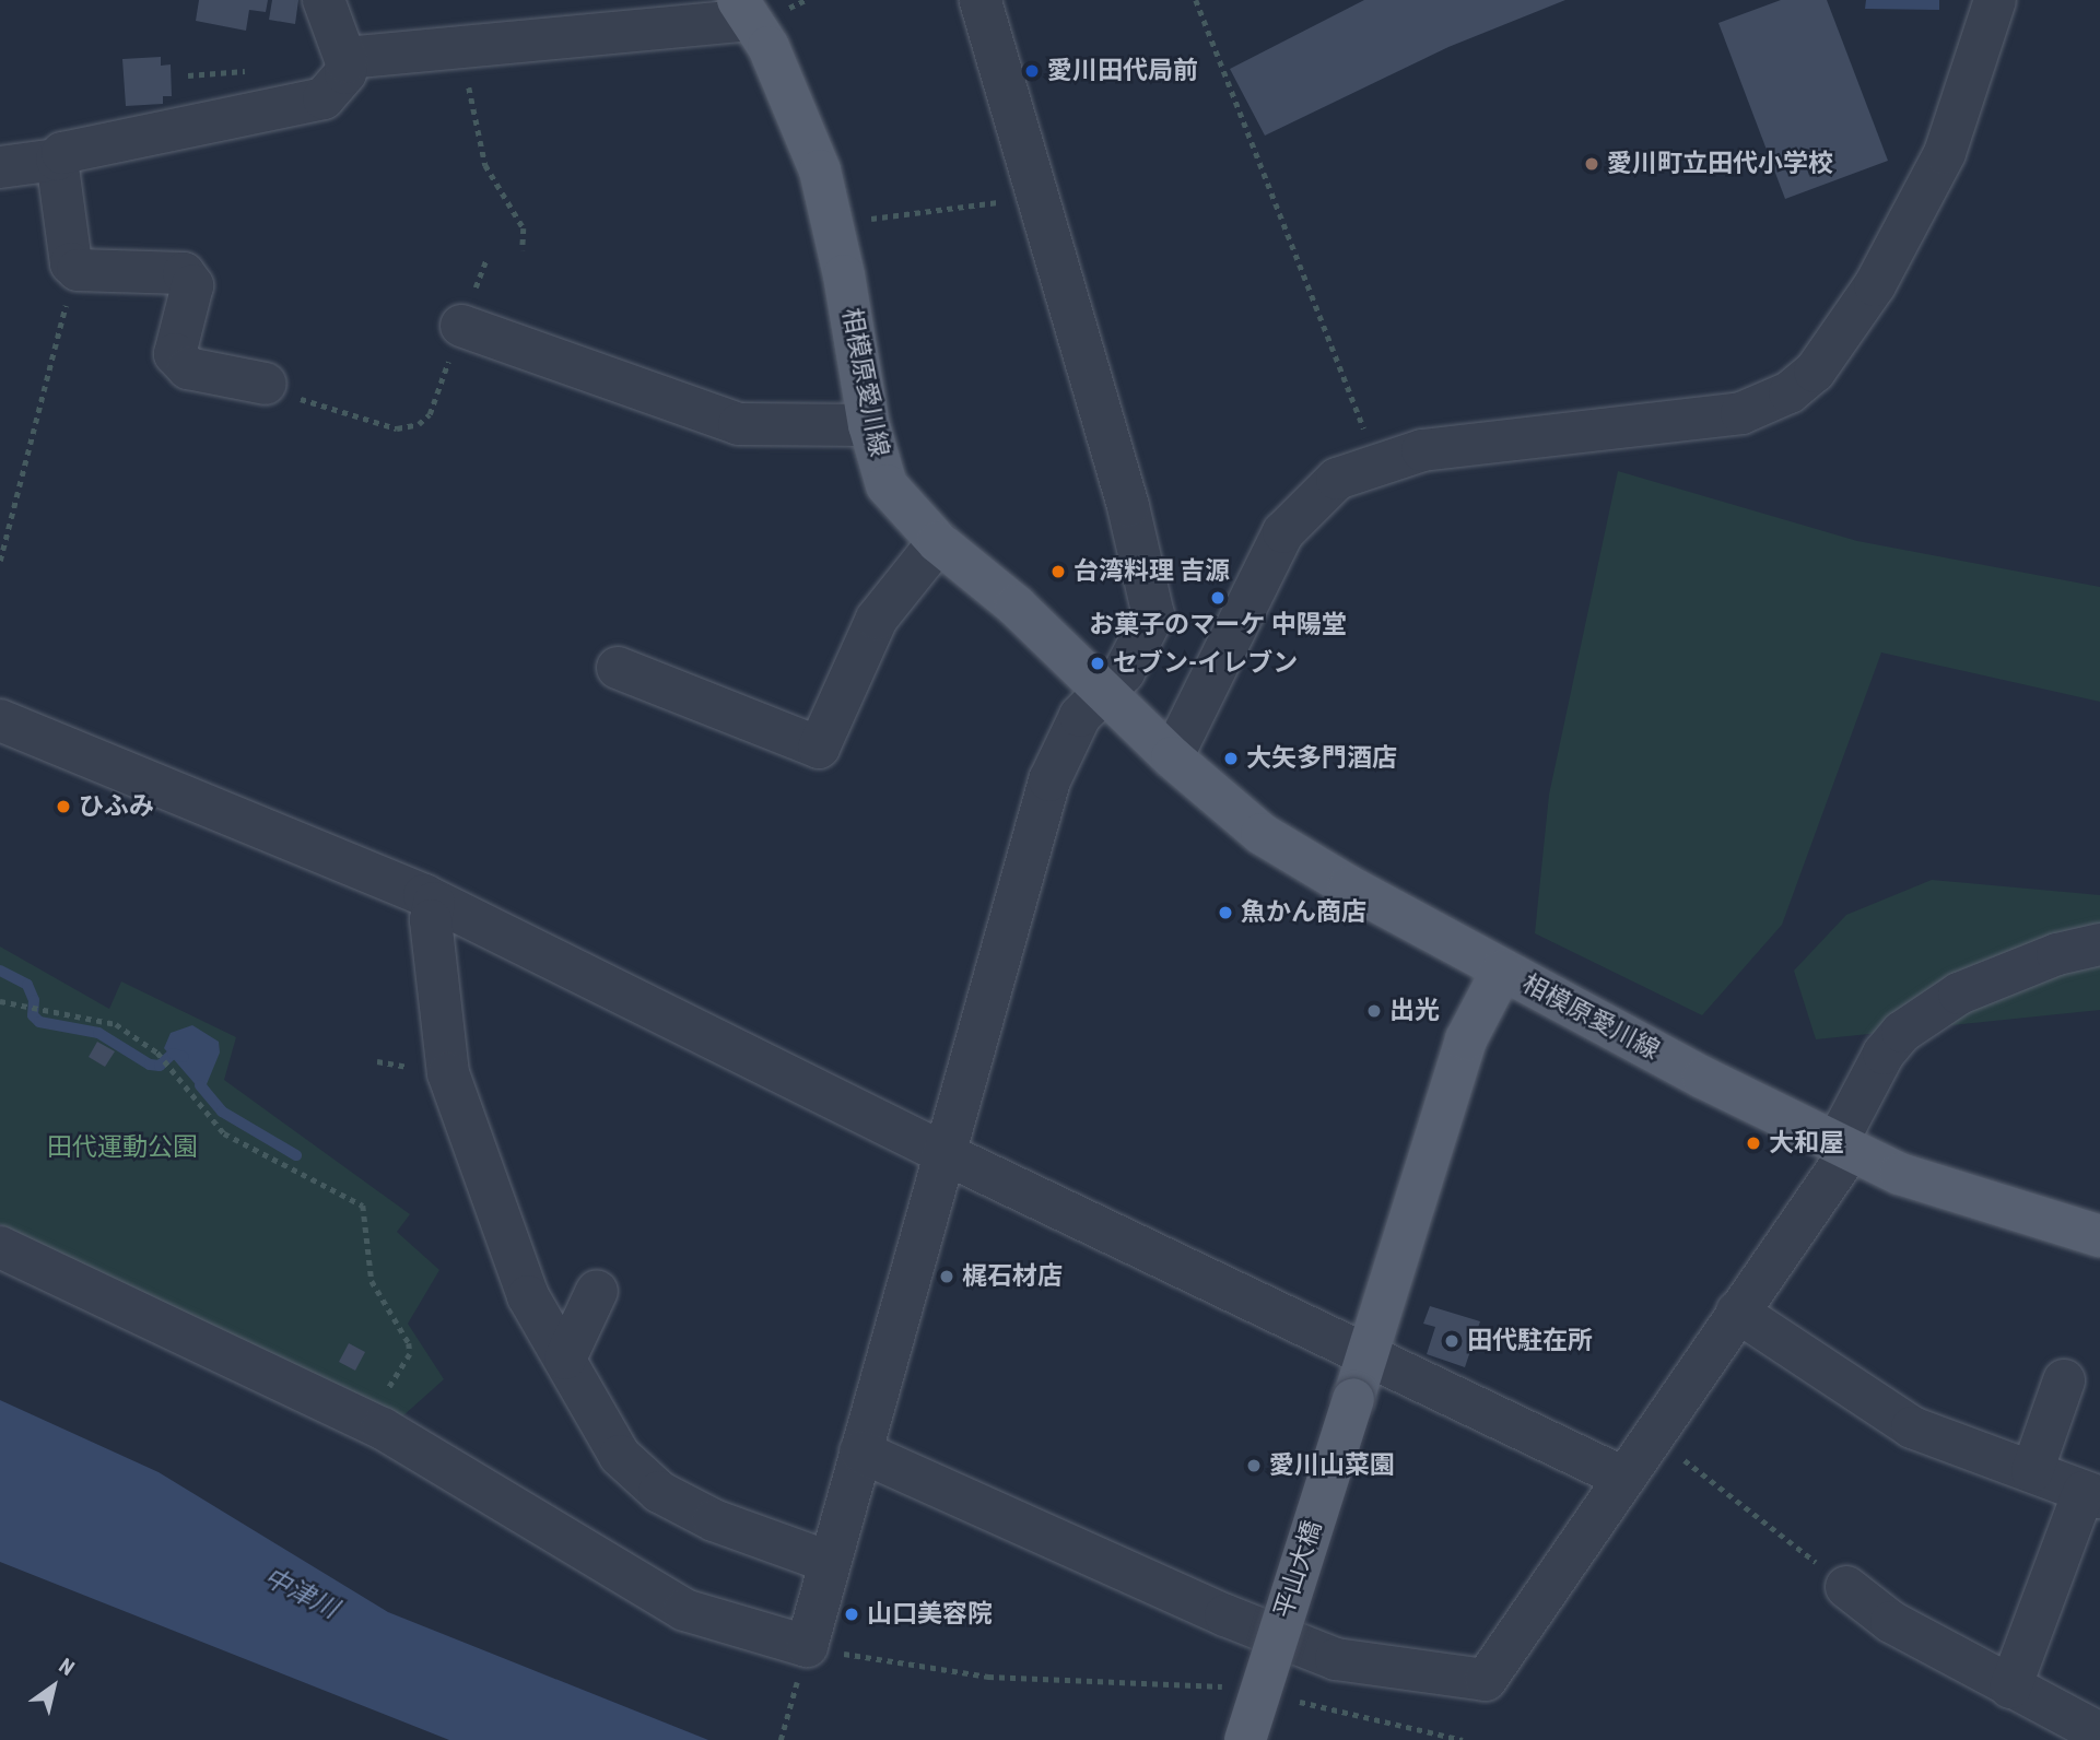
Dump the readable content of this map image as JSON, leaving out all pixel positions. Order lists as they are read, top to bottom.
{
  "streets": {
    "main road": ["相模原愛川線", "平山大橋"]
  },
  "crossings": [
    ["相模原愛川線", "平山大橋"]
  ],
  "water": ["中津川"],
  "parks": ["田代運動公園"],
  "places": [
    "愛川田代局前",
    "愛川町立田代小学校",
    "台湾料理 吉源",
    "お菓子のマーケ 中陽堂",
    "セブン-イレブン",
    "大矢多門酒店",
    "ひふみ",
    "魚かん商店",
    "出光",
    "大和屋",
    "梶石材店",
    "田代駐在所",
    "愛川山菜園",
    "山口美容院"
  ],
  "north": "top right"
}
